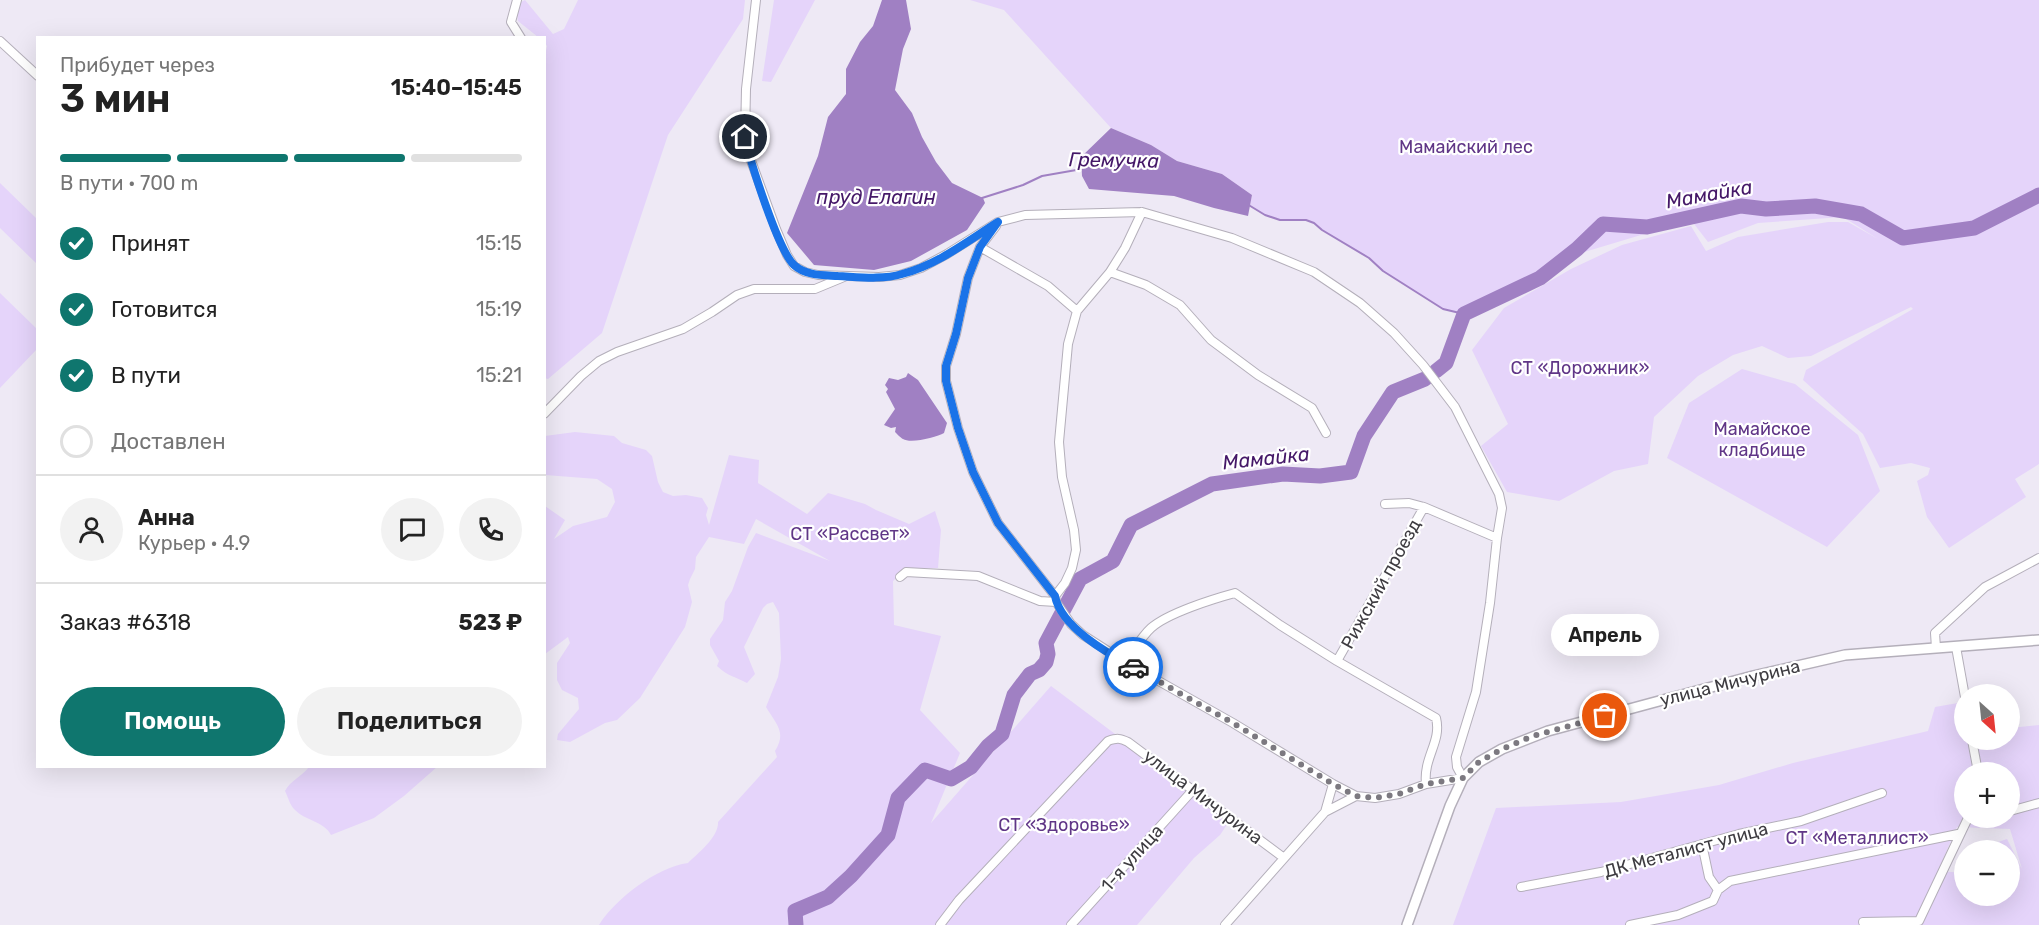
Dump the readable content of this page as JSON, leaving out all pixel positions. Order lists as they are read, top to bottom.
{
  "streets": {
    "street": [
      "Рижский проезд",
      "улица Мичурина",
      "ДК Металист улица",
      "1-я улица"
    ]
  },
  "crossings": [
    ["улица Мичурина", "1-я улица"]
  ],
  "water": ["Гремучка", "Мамайка", "пруд Елагин"],
  "parks": [
    "Мамайский лес",
    "СТ «Дорожник»",
    "Мамайское кладбище",
    "СТ «Рассвет»",
    "СТ «Здоровье»",
    "СТ «Металлист»"
  ],
  "places": ["Апрель"],
  "north": "bottom right",
  "page": {
    "heading": ["3 мин", "Прибудет через", "15:40–15:45"],
    "panel": [
      "Анна",
      "Курьер · 4.9",
      "Заказ #6318",
      "523 ₽"
    ],
    "bar": "В пути · 700 m",
    "list": [
      ["Принят", "15:15"],
      ["Готовится", "15:19"],
      ["В пути", "15:21"],
      "Доставлен"
    ],
    "bubble": "Апрель",
    "buttons": ["Помощь", "Поделиться"],
    "map_buttons": ["+", "−"]
  }
}
